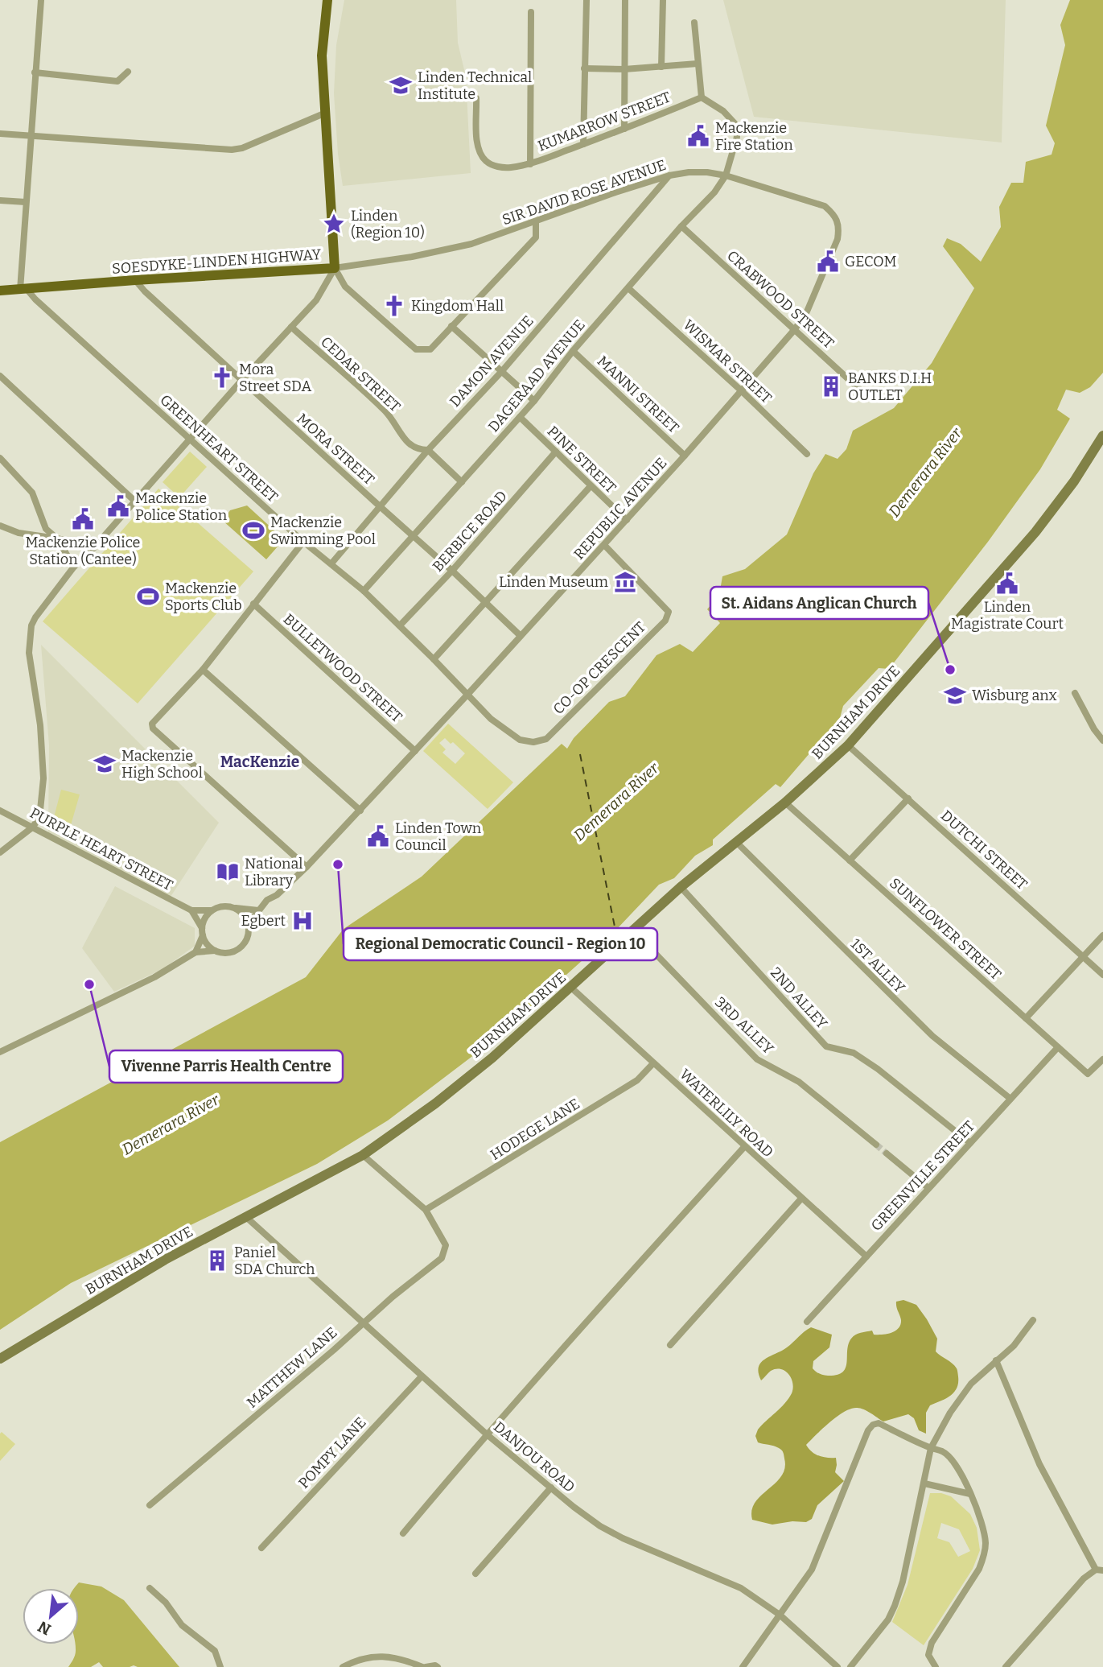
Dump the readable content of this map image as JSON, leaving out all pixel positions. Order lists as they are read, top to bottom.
{
  "streets": {
    "main road": ["SOESDYKE-LINDEN HIGHWAY"],
    "street": [
      "KUMARROW STREET",
      "SIR DAVID ROSE AVENUE",
      "CRABWOOD STREET",
      "DAMON AVENUE",
      "WISMAR STREET",
      "CEDAR STREET",
      "DAGERAAD AVENUE",
      "MANNI STREET",
      "GREENHEART STREET",
      "MORA STREET",
      "PINE STREET",
      "REPUBLIC AVENUE",
      "BERBICE ROAD",
      "BULLETWOOD STREET",
      "CO-OP CRESCENT",
      "BURNHAM DRIVE",
      "PURPLE HEART STREET",
      "DUTCHI STREET",
      "SUNFLOWER STREET",
      "1ST ALLEY",
      "2ND ALLEY",
      "3RD ALLEY",
      "WATERLILY ROAD",
      "HODEGE LANE",
      "GREENVILLE STREET",
      "MATTHEW LANE",
      "POMPY LANE",
      "DANJOU ROAD"
    ]
  },
  "crossings": [
    ["SIR DAVID ROSE AVENUE", "SOESDYKE-LINDEN HIGHWAY"],
    ["SIR DAVID ROSE AVENUE", "DAMON AVENUE"],
    ["SIR DAVID ROSE AVENUE", "DAGERAAD AVENUE"],
    ["SIR DAVID ROSE AVENUE", "REPUBLIC AVENUE"],
    ["SOESDYKE-LINDEN HIGHWAY", "GREENHEART STREET"],
    ["SOESDYKE-LINDEN HIGHWAY", "MORA STREET"],
    ["CRABWOOD STREET", "DAGERAAD AVENUE"],
    ["CRABWOOD STREET", "REPUBLIC AVENUE"],
    ["DAMON AVENUE", "CEDAR STREET"],
    ["DAMON AVENUE", "GREENHEART STREET"],
    ["DAMON AVENUE", "MORA STREET"],
    ["WISMAR STREET", "DAGERAAD AVENUE"],
    ["WISMAR STREET", "REPUBLIC AVENUE"],
    ["CEDAR STREET", "DAGERAAD AVENUE"],
    ["DAGERAAD AVENUE", "MANNI STREET"],
    ["DAGERAAD AVENUE", "GREENHEART STREET"],
    ["DAGERAAD AVENUE", "MORA STREET"],
    ["DAGERAAD AVENUE", "PINE STREET"],
    ["MANNI STREET", "REPUBLIC AVENUE"],
    ["GREENHEART STREET", "REPUBLIC AVENUE"],
    ["GREENHEART STREET", "BERBICE ROAD"],
    ["GREENHEART STREET", "CO-OP CRESCENT"],
    ["MORA STREET", "REPUBLIC AVENUE"],
    ["MORA STREET", "BERBICE ROAD"],
    ["PINE STREET", "REPUBLIC AVENUE"],
    ["PINE STREET", "BERBICE ROAD"],
    ["REPUBLIC AVENUE", "BULLETWOOD STREET"],
    ["REPUBLIC AVENUE", "CO-OP CRESCENT"],
    ["REPUBLIC AVENUE", "PURPLE HEART STREET"],
    ["BURNHAM DRIVE", "DUTCHI STREET"],
    ["BURNHAM DRIVE", "SUNFLOWER STREET"],
    ["BURNHAM DRIVE", "1ST ALLEY"],
    ["BURNHAM DRIVE", "2ND ALLEY"],
    ["BURNHAM DRIVE", "3RD ALLEY"],
    ["BURNHAM DRIVE", "WATERLILY ROAD"],
    ["BURNHAM DRIVE", "DANJOU ROAD"],
    ["SUNFLOWER STREET", "GREENVILLE STREET"],
    ["1ST ALLEY", "GREENVILLE STREET"],
    ["2ND ALLEY", "GREENVILLE STREET"],
    ["WATERLILY ROAD", "HODEGE LANE"],
    ["WATERLILY ROAD", "GREENVILLE STREET"],
    ["HODEGE LANE", "MATTHEW LANE"],
    ["MATTHEW LANE", "DANJOU ROAD"],
    ["POMPY LANE", "DANJOU ROAD"]
  ],
  "districts": ["MacKenzie"],
  "water": ["Demerara River"],
  "places": {
    "school or university": ["Linden Technical Institute", "Wisburg anx", "Mackenzie High School"],
    "public building": [
      "Mackenzie Fire Station",
      "GECOM",
      "Mackenzie Police Station",
      "Mackenzie Police Station (Cantee)",
      "Linden Magistrate Court",
      "Linden Town Council"
    ],
    "place": ["Linden (Region 10)"],
    "church": ["Kingdom Hall", "Mora Street SDA"],
    "building": ["BANKS D.I.H OUTLET", "Paniel SDA Church"],
    "sports": ["Mackenzie Swimming Pool", "Mackenzie Sports Club"],
    "museum": ["Linden Museum"],
    "other": ["St. Aidans Anglican Church", "Regional Democratic Council - Region 10", "Vivenne Parris Health Centre"],
    "library": ["National Library"],
    "hospital": ["Egbert"]
  },
  "north": "bottom left"
}
